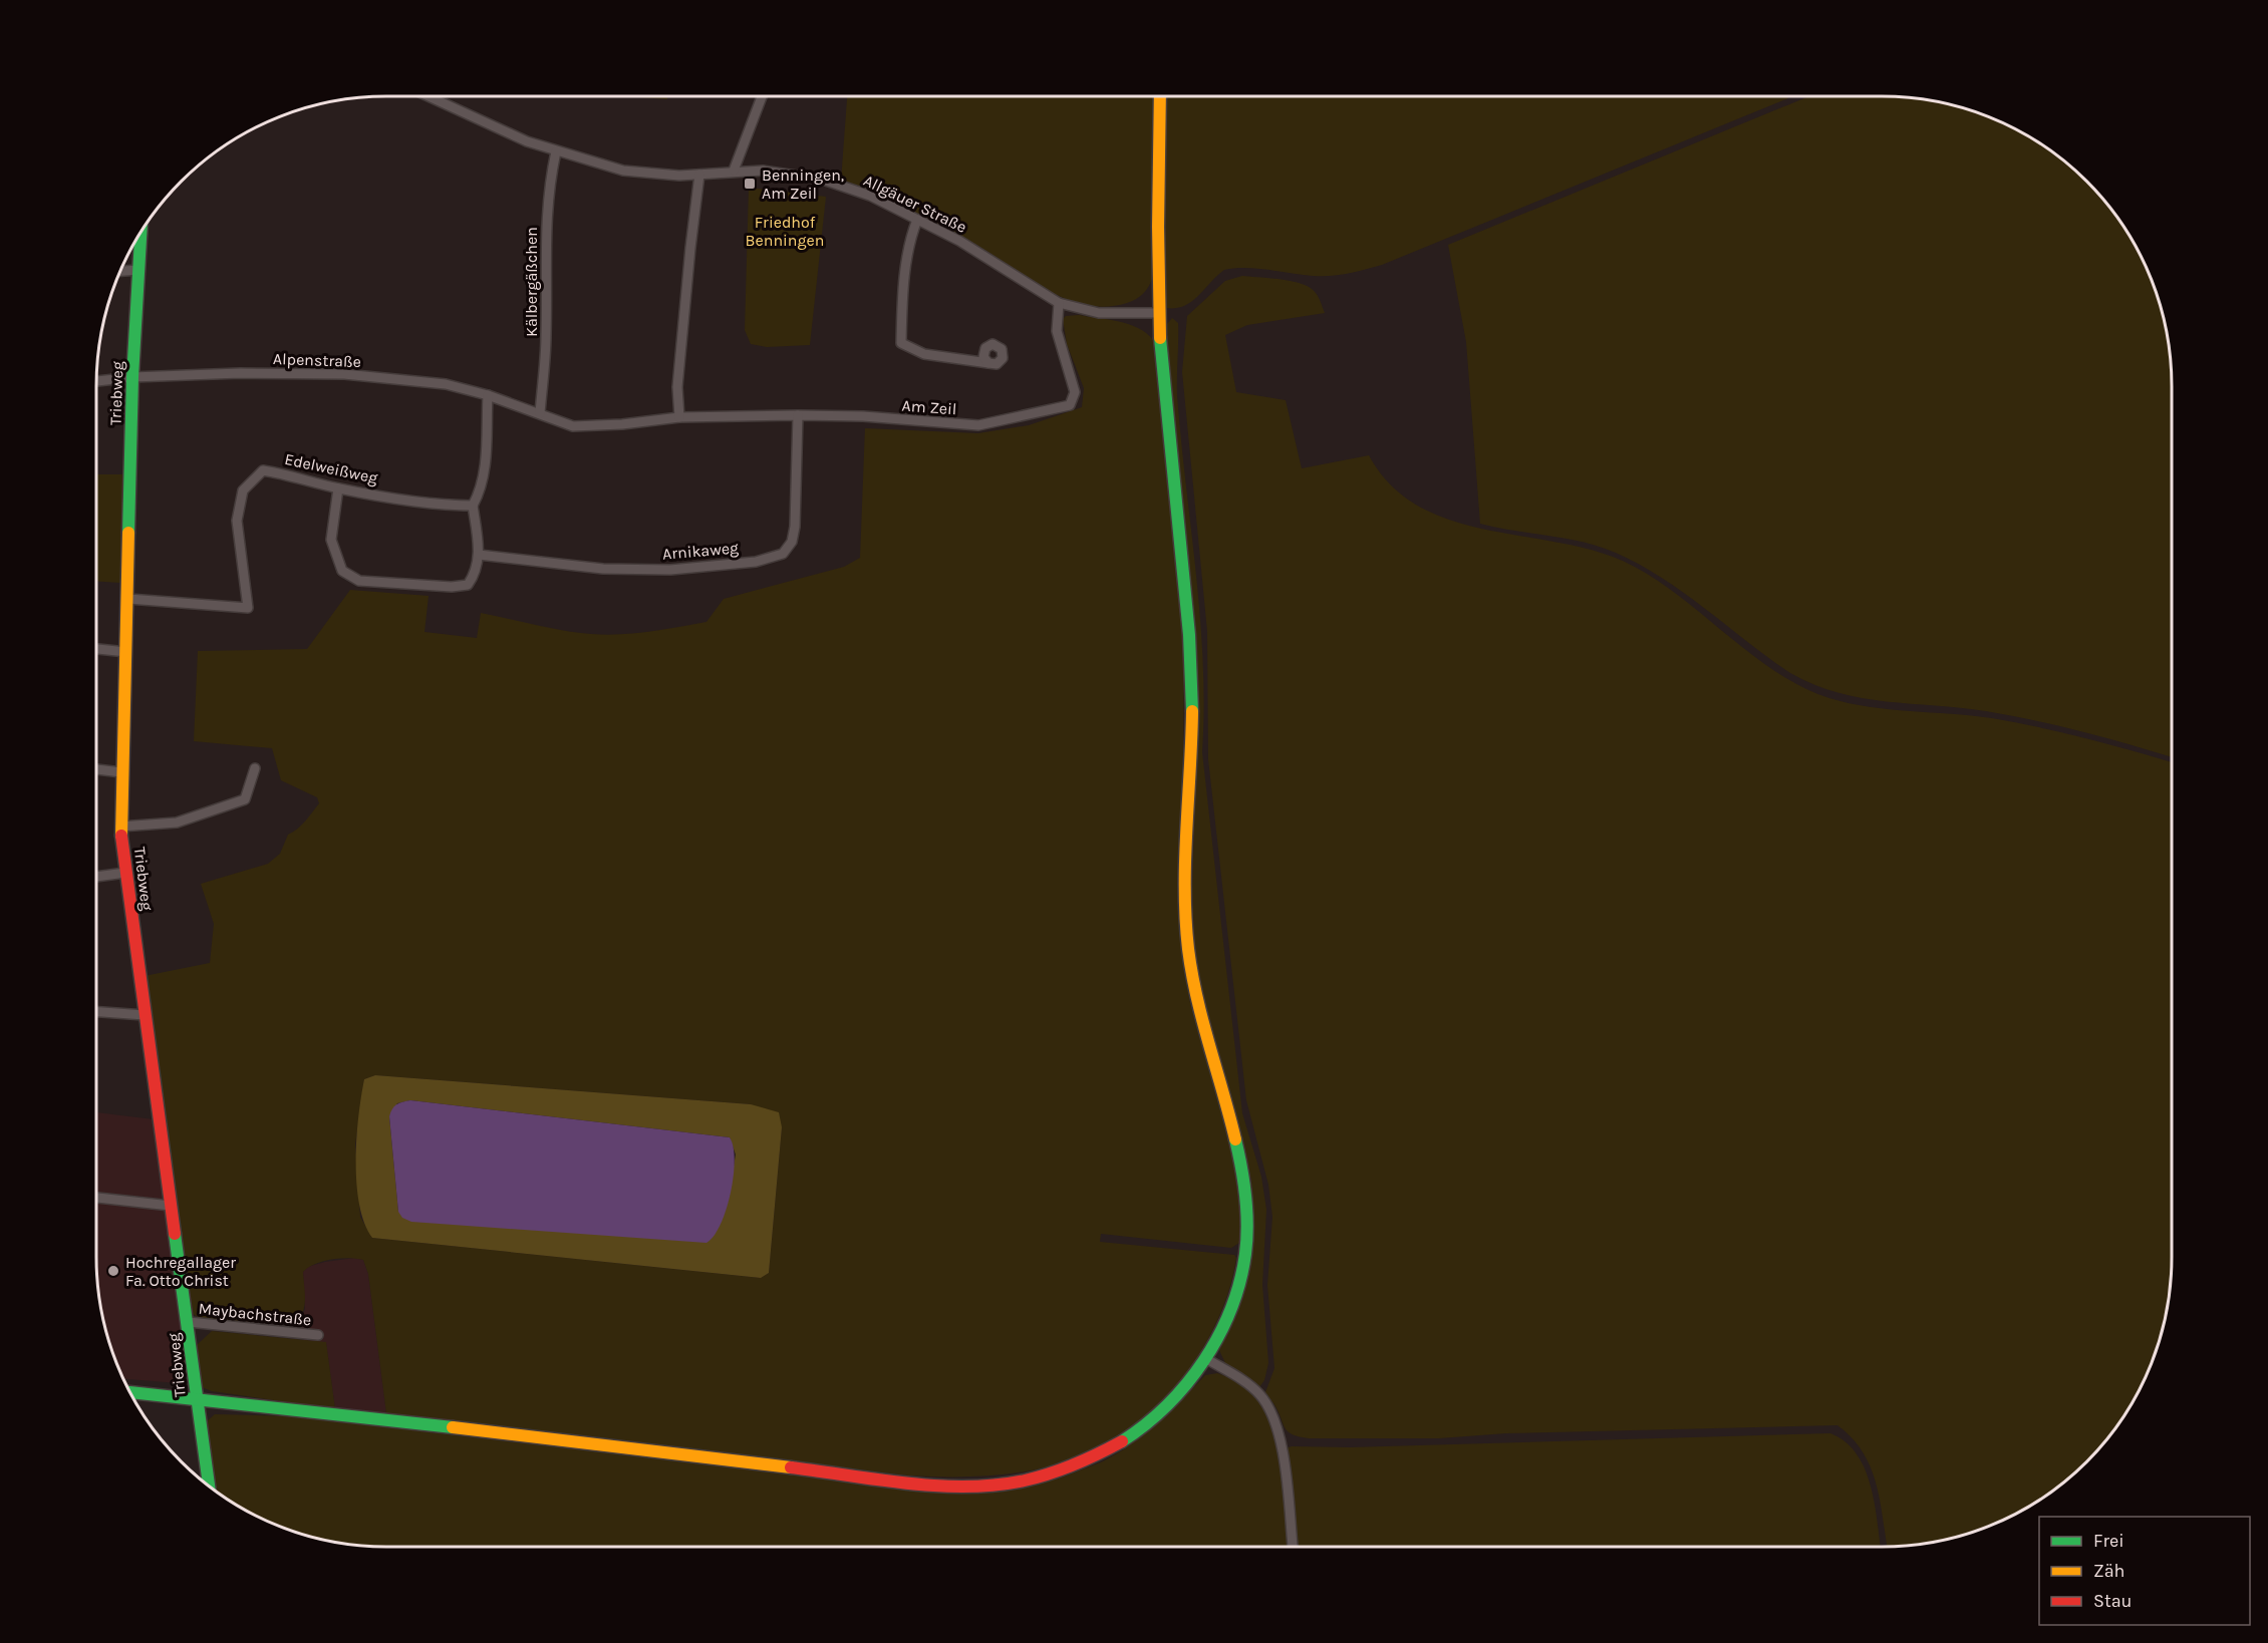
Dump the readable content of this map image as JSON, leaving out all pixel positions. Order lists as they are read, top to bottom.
{
  "streets": {
    "street": [
      "Allgäuer Straße",
      "Kälbergäßchen",
      "Alpenstraße",
      "Triebweg",
      "Am Zeil",
      "Edelweißweg",
      "Arnikaweg",
      "Maybachstraße"
    ]
  },
  "crossings": [
    ["Allgäuer Straße", "Kälbergäßchen"],
    ["Allgäuer Straße", "Am Zeil"],
    ["Kälbergäßchen", "Alpenstraße"],
    ["Kälbergäßchen", "Am Zeil"],
    ["Alpenstraße", "Triebweg"],
    ["Alpenstraße", "Am Zeil"],
    ["Triebweg", "Edelweißweg"],
    ["Triebweg", "Maybachstraße"],
    ["Am Zeil", "Arnikaweg"]
  ],
  "parks": ["Friedhof Benningen"],
  "places": {
    "transit": ["Benningen, Am Zeil"],
    "other": ["Hochregallager Fa. Otto Christ"]
  },
  "legend": ["Frei", "Zäh", "Stau"]
}
